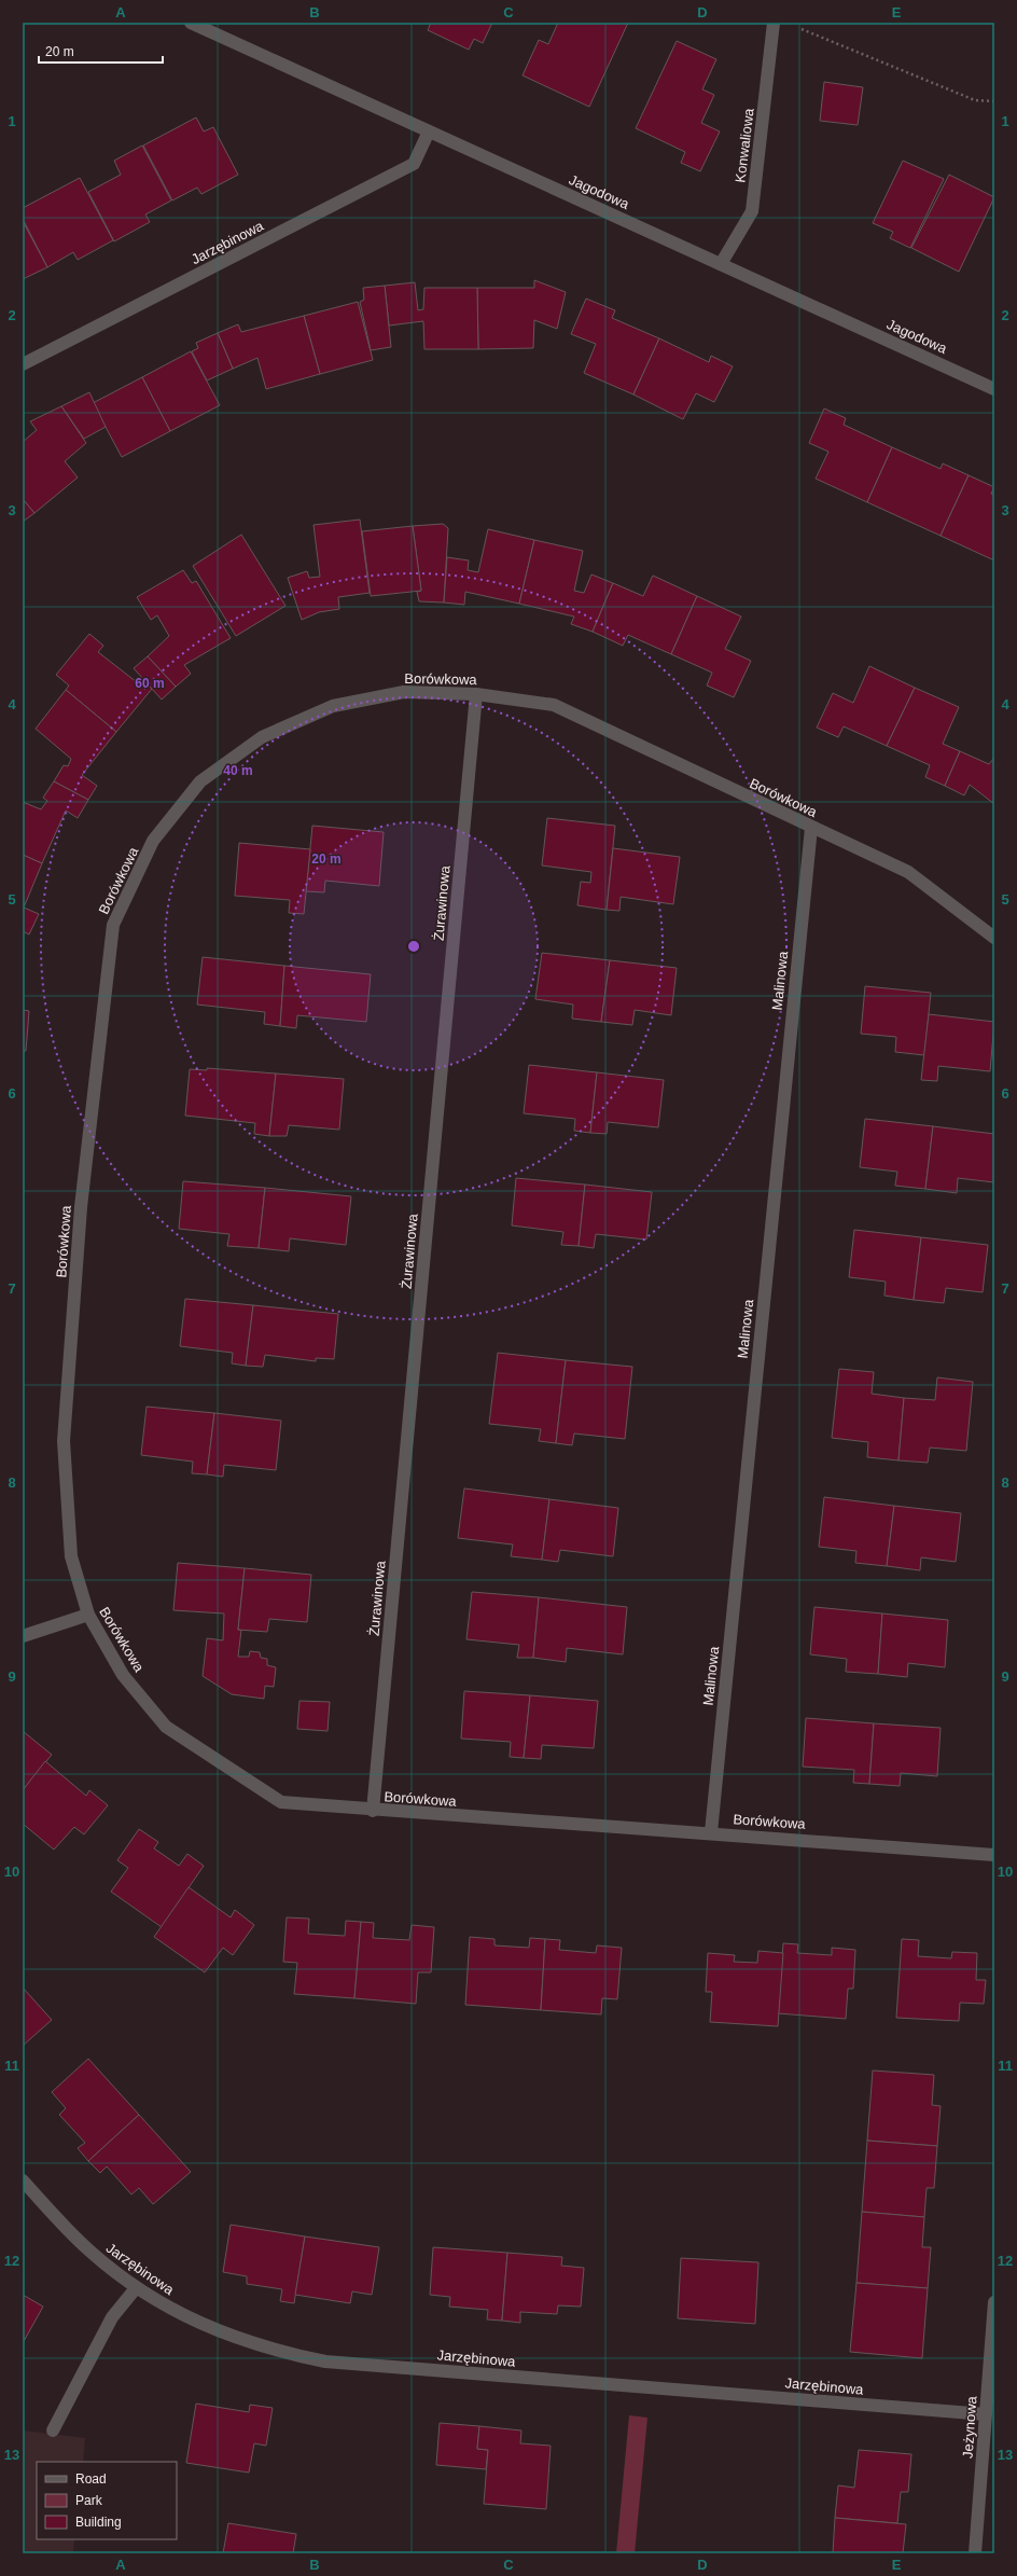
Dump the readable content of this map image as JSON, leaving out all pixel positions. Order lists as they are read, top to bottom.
{
  "streets": {
    "street": [
      "Konwaliowa",
      "Jagodowa",
      "Jarzębinowa",
      "Borówkowa",
      "Żurawinowa",
      "Malinowa",
      "Jeżynowa"
    ]
  },
  "crossings": [
    ["Konwaliowa", "Jagodowa"],
    ["Jagodowa", "Jarzębinowa"],
    ["Jarzębinowa", "Jeżynowa"],
    ["Borówkowa", "Żurawinowa"],
    ["Borówkowa", "Malinowa"]
  ],
  "legend": ["Road", "Park", "Building"],
  "scale_bar": "20 m",
  "grid": {
    "columns": [
      "A",
      "B",
      "C",
      "D",
      "E"
    ],
    "rows": [
      "1",
      "2",
      "3",
      "4",
      "5",
      "6",
      "7",
      "8",
      "9",
      "10",
      "11",
      "12",
      "13"
    ]
  },
  "rings": ["60 m", "40 m", "20 m"]
}
